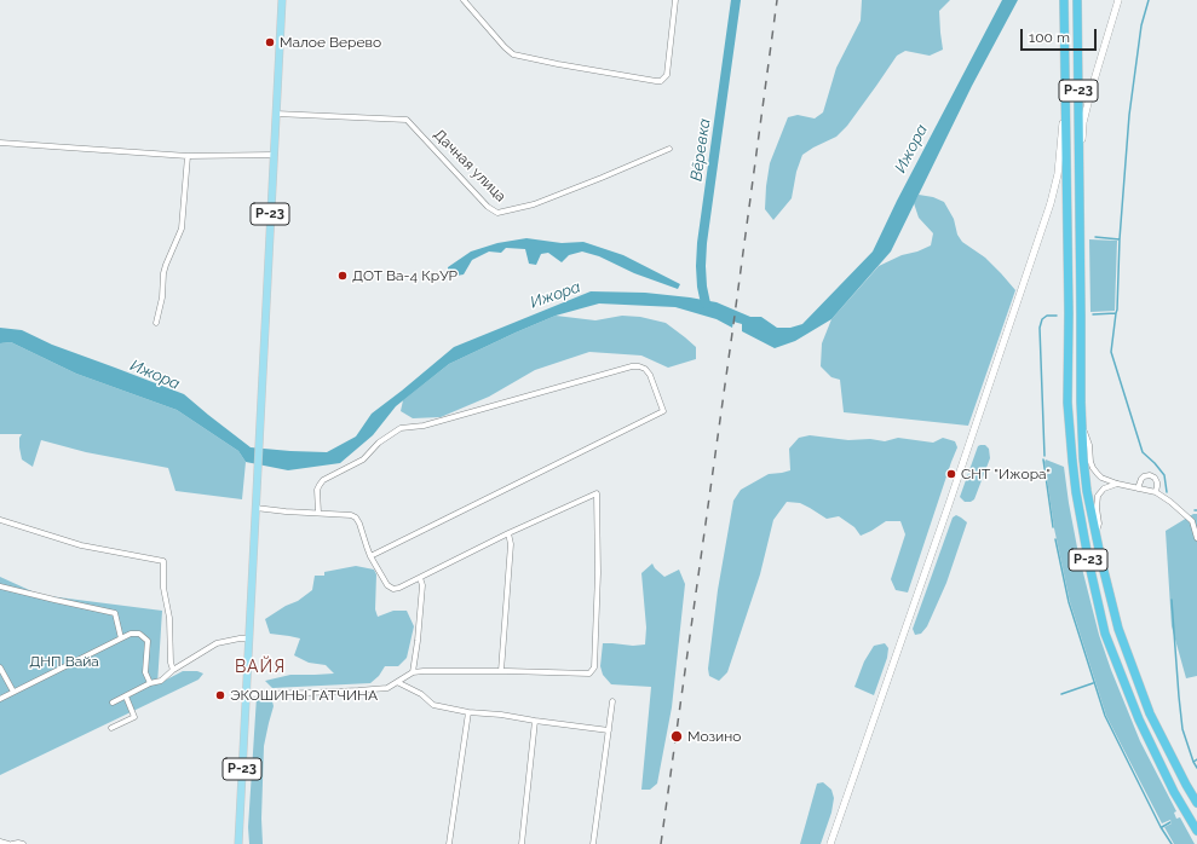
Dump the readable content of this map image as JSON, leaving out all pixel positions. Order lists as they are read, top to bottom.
{
  "streets": {
    "highway": ["Р-23"],
    "street": ["Дачная улица"]
  },
  "crossings": [
    ["Р-23", "Дачная улица"]
  ],
  "districts": ["ВАЙЯ"],
  "water": ["Ижора", "Вёревка"],
  "parks": ["ДНП Вайа"],
  "places": [
    "Малое Верево",
    "ДОТ Ва-4 КрУР",
    "СНТ \"Ижора\"",
    "ЭКОШИНЫ ГАТЧИНА",
    "Мозино"
  ],
  "scale_bar": "100 m"
}
